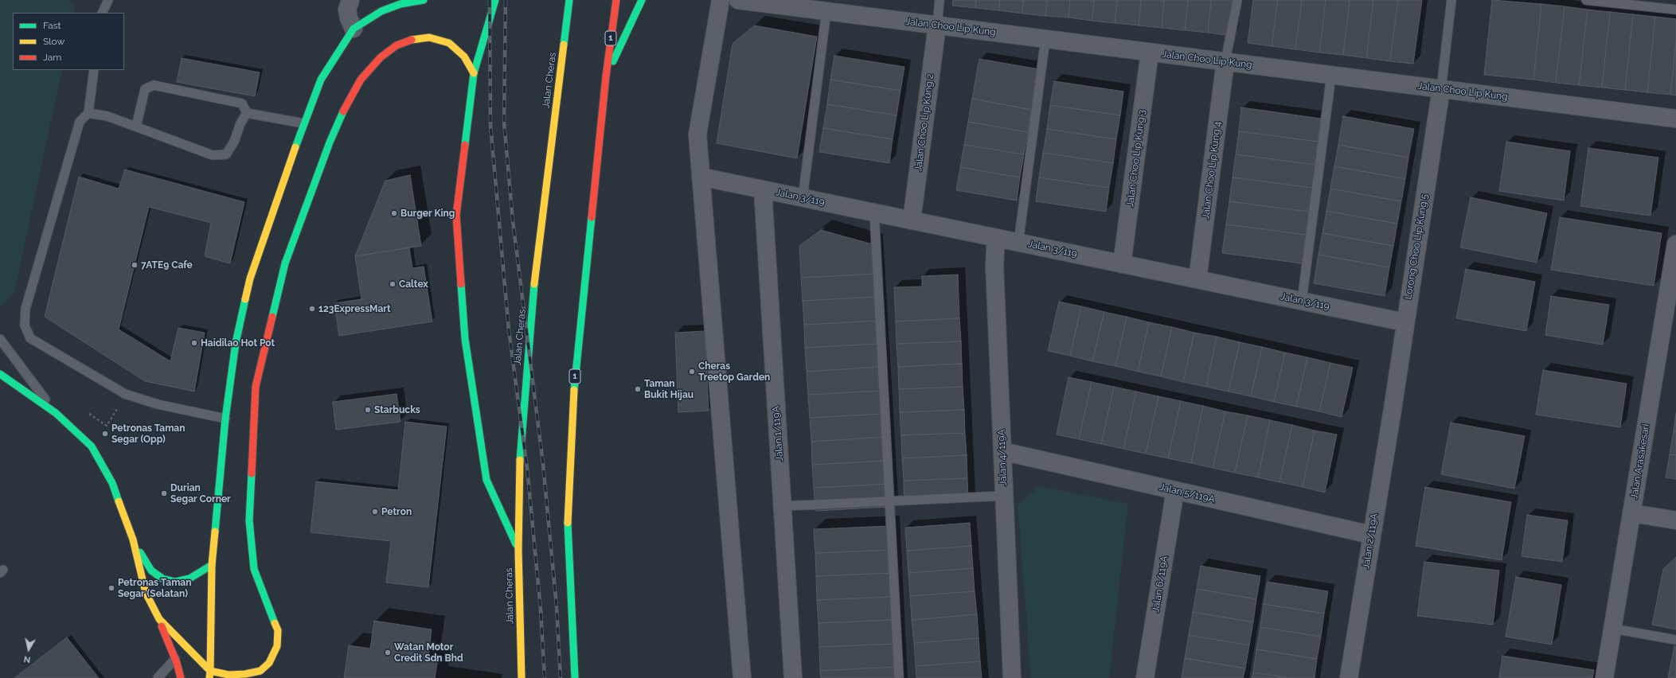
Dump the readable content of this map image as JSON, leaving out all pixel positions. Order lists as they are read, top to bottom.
{
  "streets": {
    "main road": ["1", "Jalan Cheras"],
    "street": [
      "Jalan Choo Lip Kung",
      "Jalan Choo Lip Kung 2",
      "Jalan Choo Lip Kung 3",
      "Jalan Choo Lip Kung 4",
      "Jalan 3/119",
      "Lorong Choo Lip Kung 5",
      "Jalan 1/119A",
      "Jalan 4/119A",
      "Jalan Arasakesari",
      "Jalan 5/119A",
      "Jalan 2/119A",
      "Jalan 6/119A"
    ]
  },
  "crossings": [
    ["Jalan Choo Lip Kung", "Jalan Choo Lip Kung 2"],
    ["Jalan Choo Lip Kung", "Jalan Choo Lip Kung 3"],
    ["Jalan Choo Lip Kung", "Jalan Choo Lip Kung 4"],
    ["Jalan Choo Lip Kung", "Lorong Choo Lip Kung 5"],
    ["Jalan Choo Lip Kung 2", "Jalan 3/119"],
    ["Jalan Choo Lip Kung 3", "Jalan 3/119"],
    ["Jalan Choo Lip Kung 4", "Jalan 3/119"],
    ["Jalan 3/119", "Lorong Choo Lip Kung 5"],
    ["Jalan 3/119", "Jalan 1/119A"],
    ["Jalan 3/119", "Jalan 4/119A"],
    ["Lorong Choo Lip Kung 5", "Jalan 2/119A"],
    ["Jalan 4/119A", "Jalan 5/119A"],
    ["Jalan 5/119A", "Jalan 2/119A"],
    ["Jalan 5/119A", "Jalan 6/119A"]
  ],
  "places": [
    "Burger King",
    "7ATE9 Cafe",
    "Caltex",
    "123ExpressMart",
    "Haidilao Hot Pot",
    "Cheras Treetop Garden",
    "Taman Bukit Hijau",
    "Starbucks",
    "Petronas Taman Segar (Opp)",
    "Durian Segar Corner",
    "Petron",
    "Petronas Taman Segar (Selatan)",
    "Watan Motor Credit Sdn Bhd"
  ],
  "legend": ["Fast", "Slow", "Jam"],
  "north": "bottom"
}
